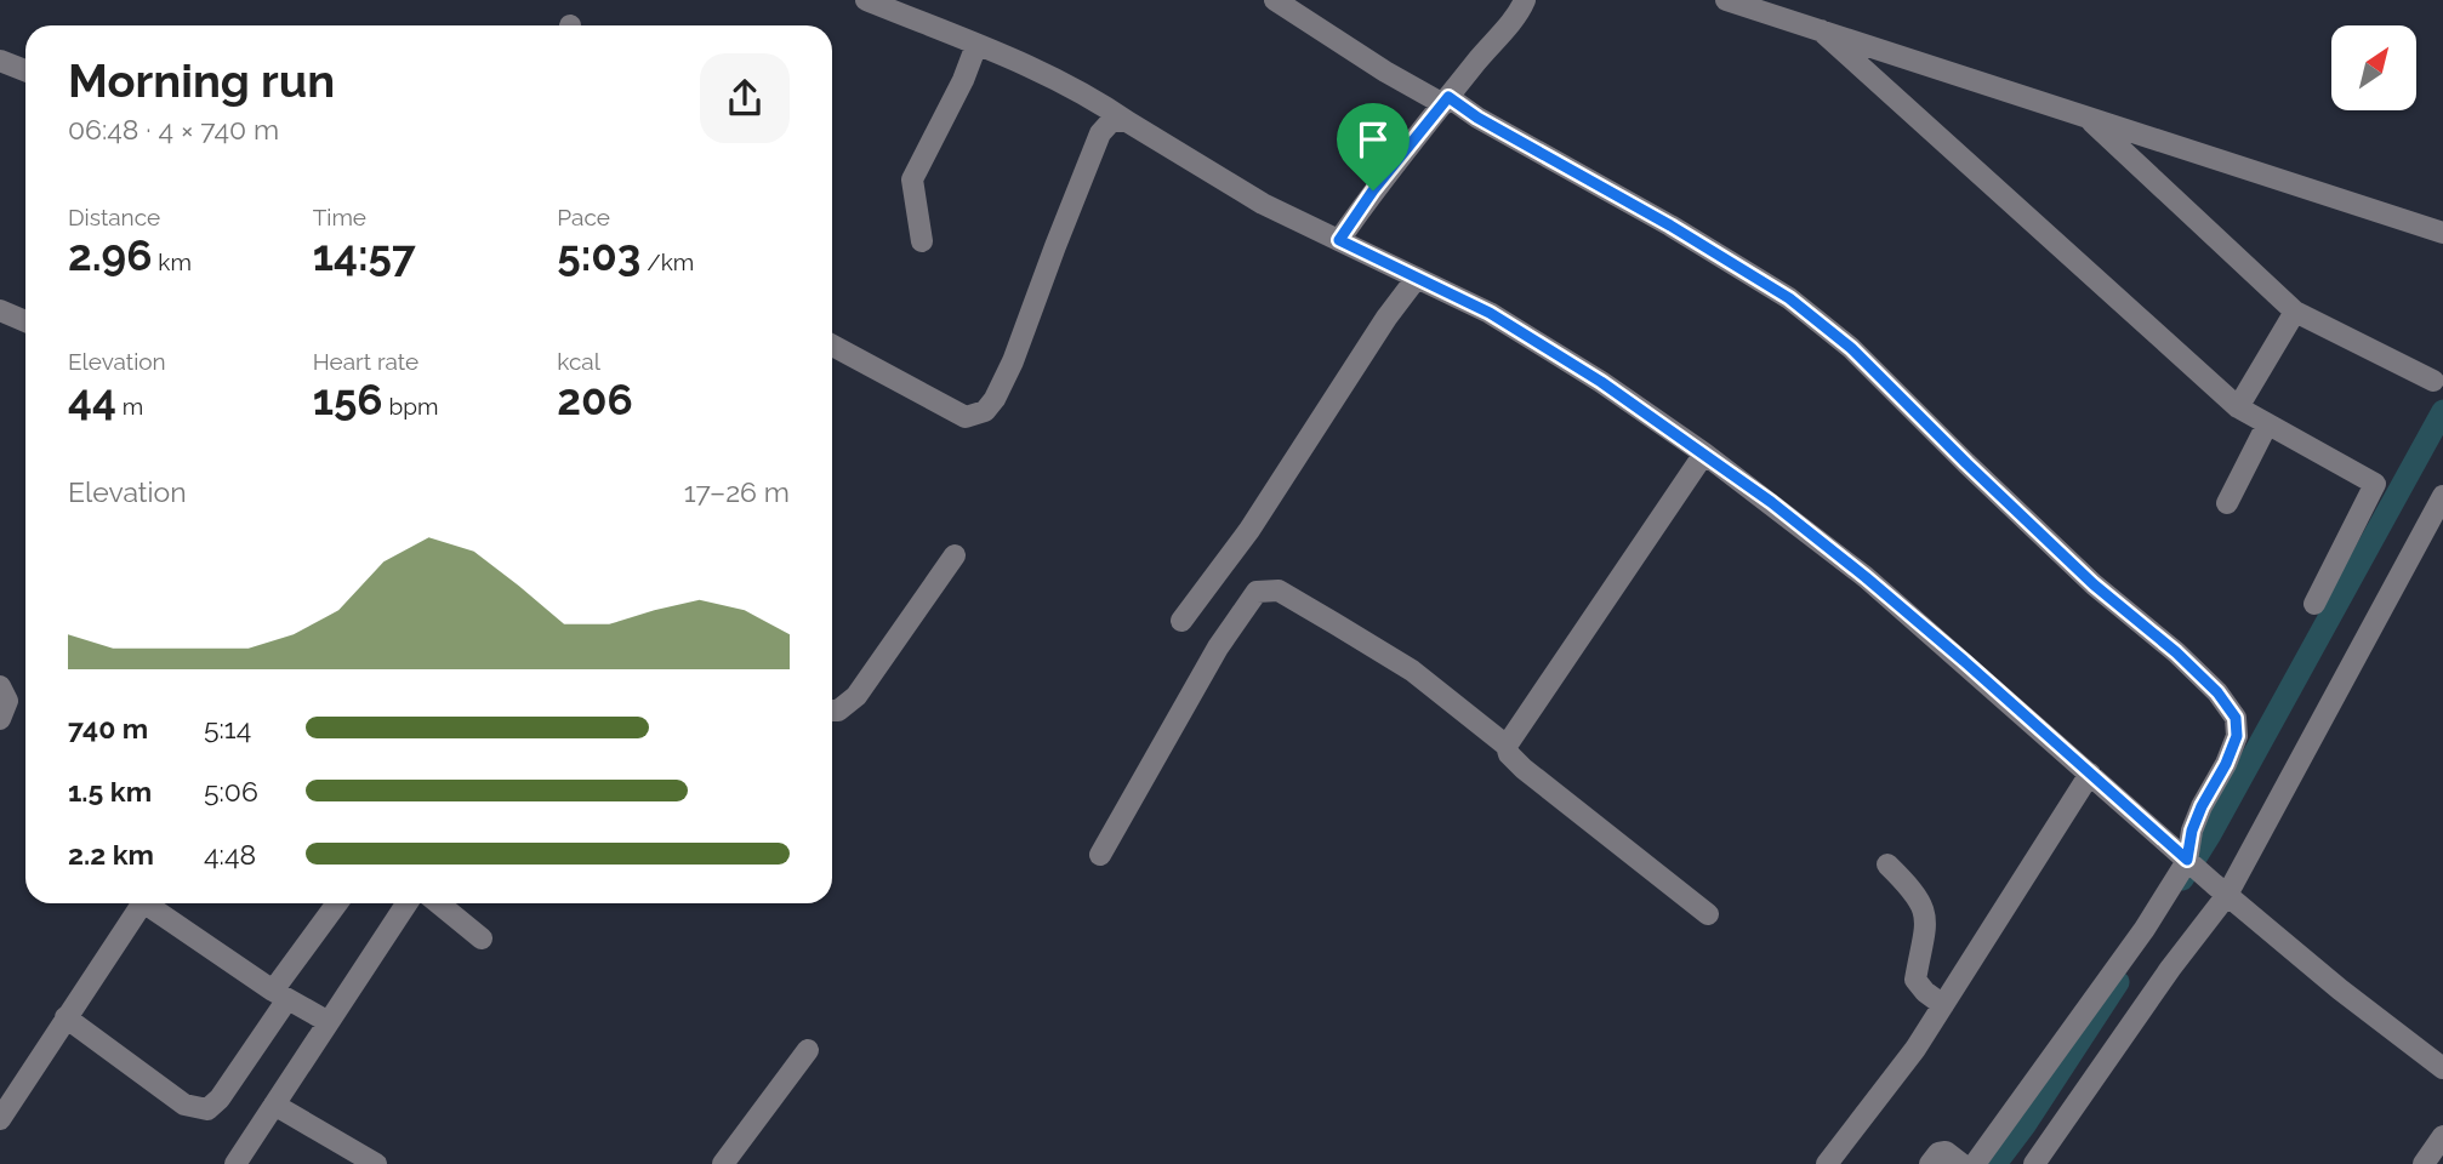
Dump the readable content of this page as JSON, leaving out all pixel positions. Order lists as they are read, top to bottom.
{
  "north": "top right",
  "page": {
    "heading": ["Morning run", "06:48 · 4 × 740 m"],
    "stats": [
      ["Distance", "2.96 km"],
      ["Time", "14:57"],
      ["Pace", "5:03 /km"],
      ["Elevation", "44 m"],
      ["Heart rate", "156 bpm"],
      ["kcal", "206"]
    ],
    "chart": ["Elevation", "17–26 m"],
    "list": [
      {
        "name": "740 m",
        "note": "5:14"
      },
      {
        "name": "1.5 km",
        "note": "5:06"
      },
      {
        "name": "2.2 km",
        "note": "4:48"
      }
    ]
  }
}
